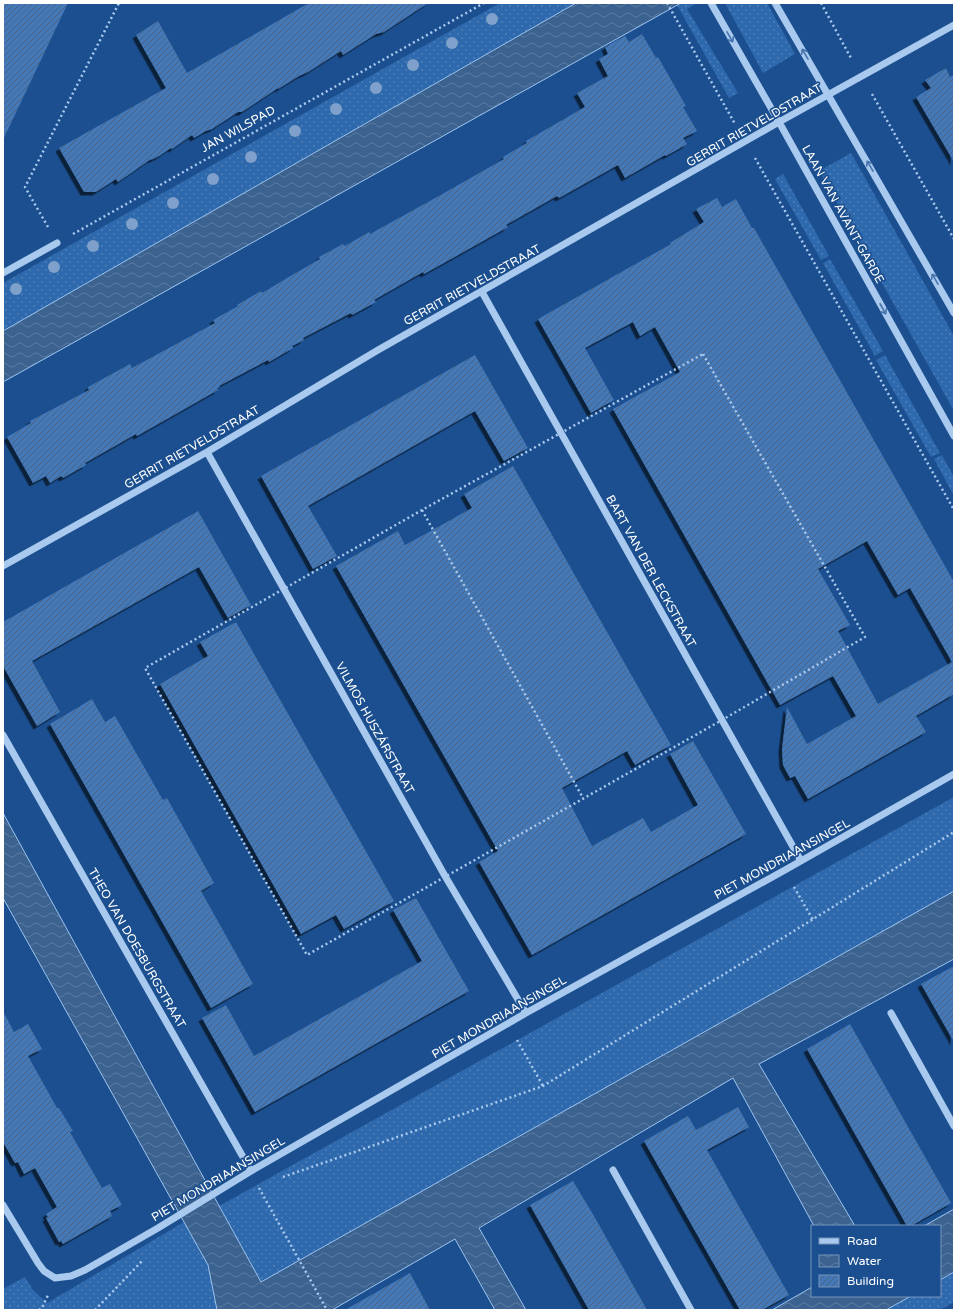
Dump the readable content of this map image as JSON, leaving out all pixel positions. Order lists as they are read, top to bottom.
{
  "streets": {
    "street": [
      "GERRIT RIETVELDSTRAAT",
      "LAAN VAN AVANT-GARDE",
      "BART VAN DER LECKSTRAAT",
      "VILMOS HUSZÁRSTRAAT",
      "PIET MONDRIAANSINGEL",
      "THEO VAN DOESBURGSTRAAT"
    ],
    "path": ["JAN WILSPAD"]
  },
  "crossings": [
    ["GERRIT RIETVELDSTRAAT", "LAAN VAN AVANT-GARDE"],
    ["GERRIT RIETVELDSTRAAT", "BART VAN DER LECKSTRAAT"],
    ["GERRIT RIETVELDSTRAAT", "VILMOS HUSZÁRSTRAAT"],
    ["BART VAN DER LECKSTRAAT", "PIET MONDRIAANSINGEL"],
    ["VILMOS HUSZÁRSTRAAT", "PIET MONDRIAANSINGEL"],
    ["PIET MONDRIAANSINGEL", "THEO VAN DOESBURGSTRAAT"]
  ],
  "legend": ["Road", "Water", "Building"]
}
